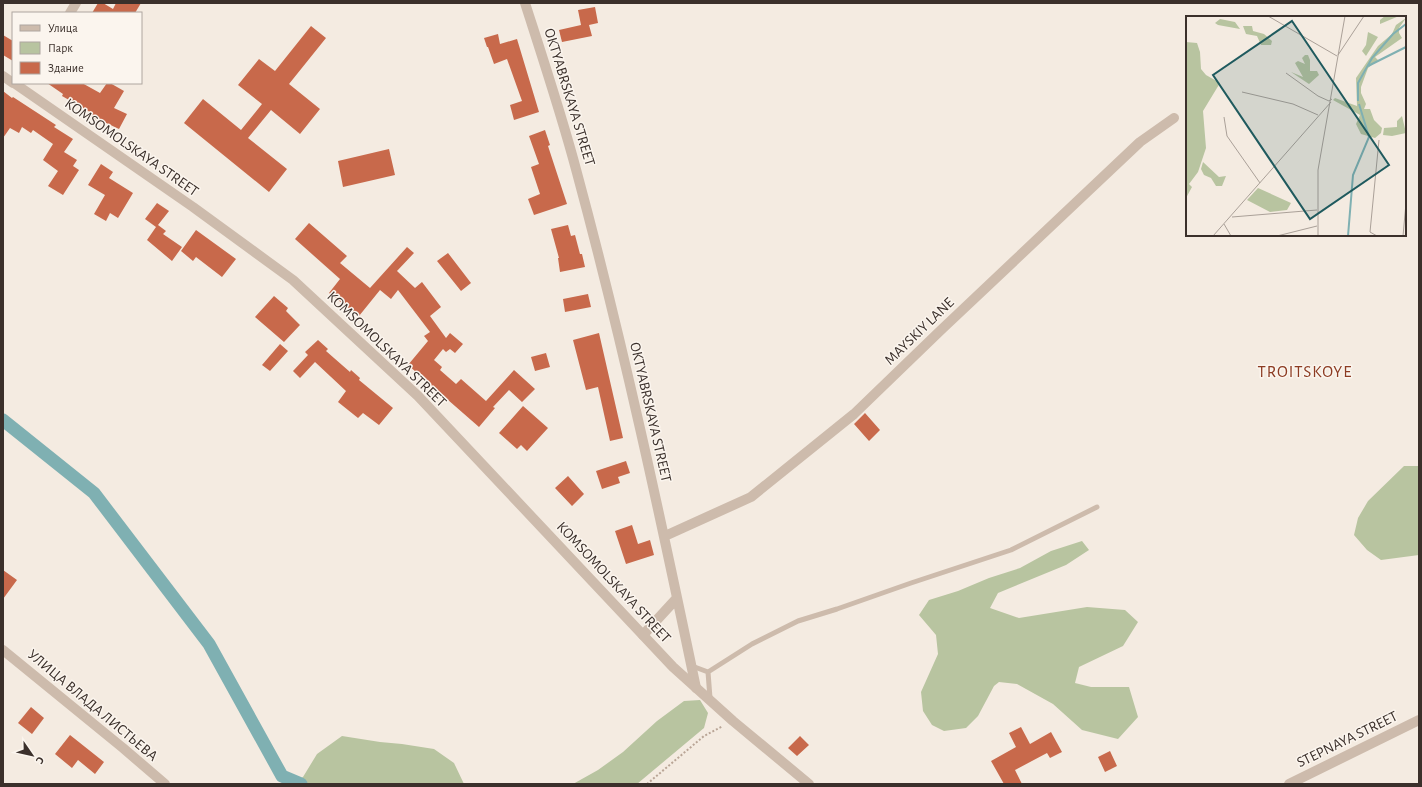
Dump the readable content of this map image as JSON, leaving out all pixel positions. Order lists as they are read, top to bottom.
{
  "streets": {
    "street": [
      "OKTYABRSKAYA STREET",
      "KOMSOMOLSKAYA STREET",
      "MAYSKIY LANE",
      "УЛИЦА ВЛАДА ЛИСТЬЕВА",
      "STEPNAYA STREET"
    ]
  },
  "crossings": [
    ["OKTYABRSKAYA STREET", "KOMSOMOLSKAYA STREET"],
    ["OKTYABRSKAYA STREET", "MAYSKIY LANE"]
  ],
  "districts": ["TROITSKOYE"],
  "legend": ["Улица", "Парк", "Здание"],
  "north": "bottom right"
}
